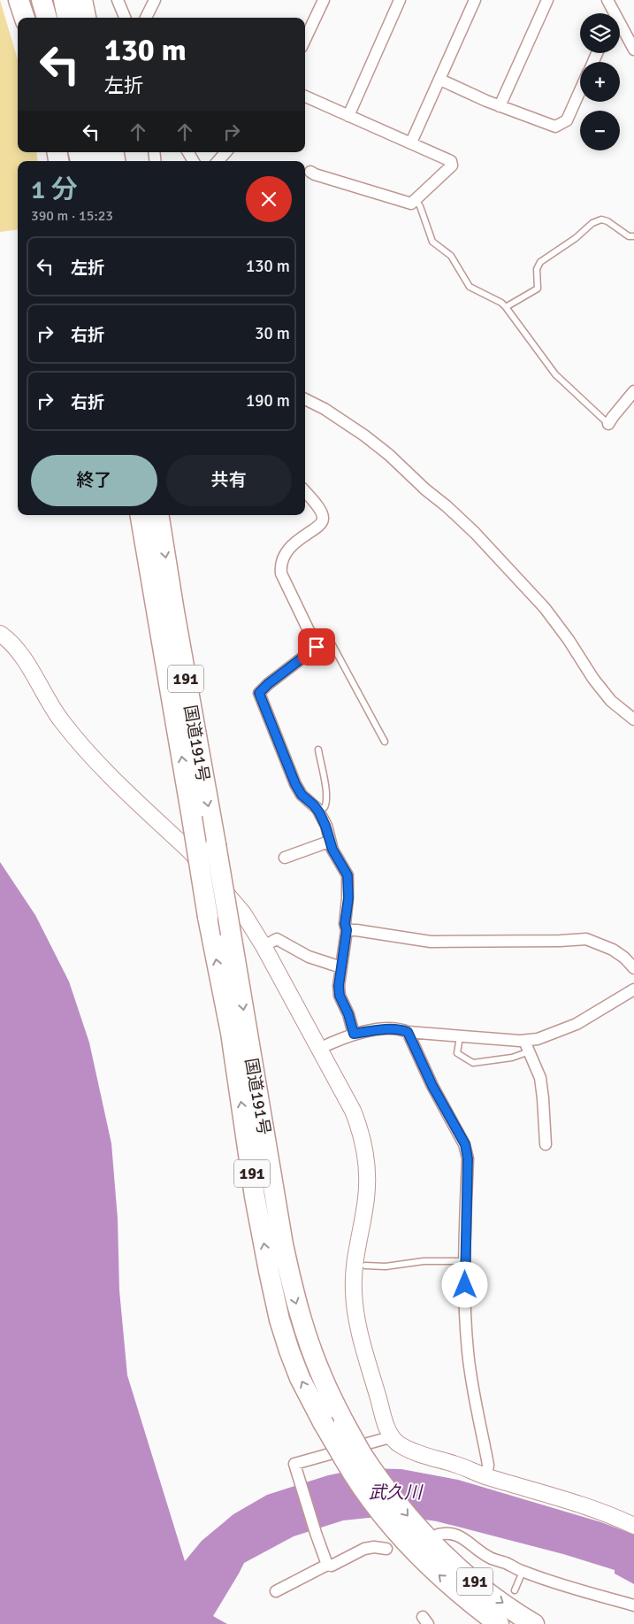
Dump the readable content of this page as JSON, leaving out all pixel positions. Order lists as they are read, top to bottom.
{
  "streets": {
    "highway": ["191", "国道191号"]
  },
  "water": ["武久川"],
  "page": {
    "map_buttons": ["+", "−"],
    "turn": ["130 m", "左折"],
    "heading": ["1 分", "390 m · 15:23"],
    "list": [
      {
        "name": "左折",
        "value": "130 m"
      },
      {
        "name": "右折",
        "value": "30 m"
      },
      {
        "name": "右折",
        "value": "190 m"
      }
    ],
    "buttons": ["終了", "共有"]
  }
}
